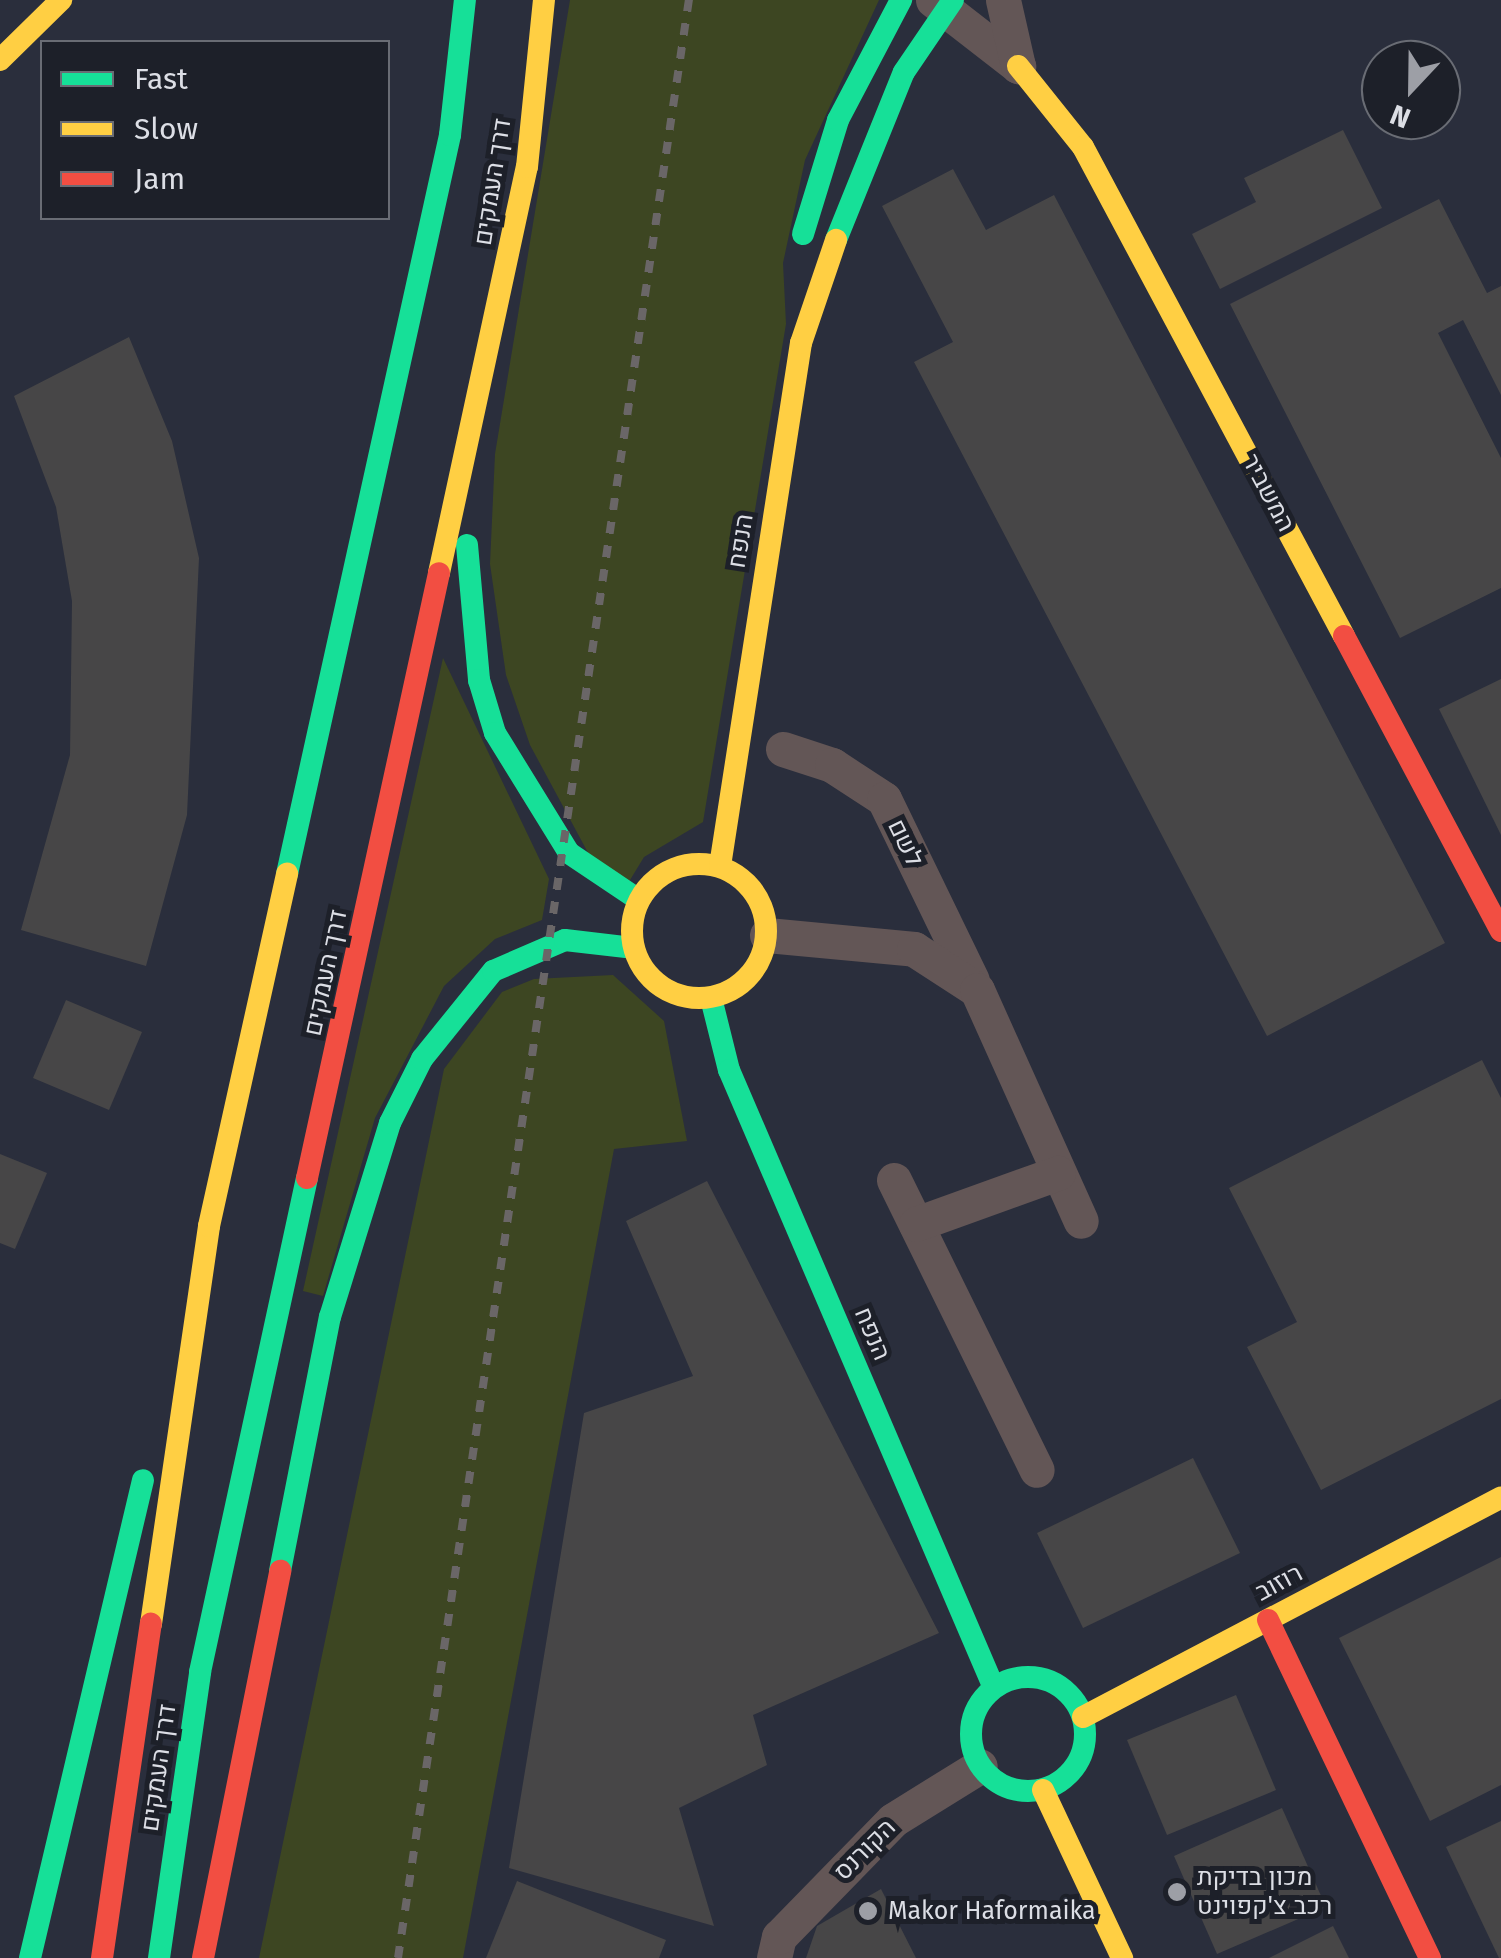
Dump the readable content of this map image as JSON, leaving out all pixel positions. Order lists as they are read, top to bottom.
{
  "streets": {
    "main road": [
      "דרך העמקים",
      "המשביר",
      "הנפח",
      "רוזוב"
    ],
    "street": ["לשם", "הקורנס"]
  },
  "crossings": [
    ["המשביר", "הנפח"],
    ["הנפח", "רוזוב"],
    ["הנפח", "הקורנס"],
    ["רוזוב", "הקורנס"]
  ],
  "places": ["מכון בדיקת רכב צ'קפוינט", "Makor Haformaika"],
  "legend": ["Fast", "Slow", "Jam"],
  "north": "bottom"
}
